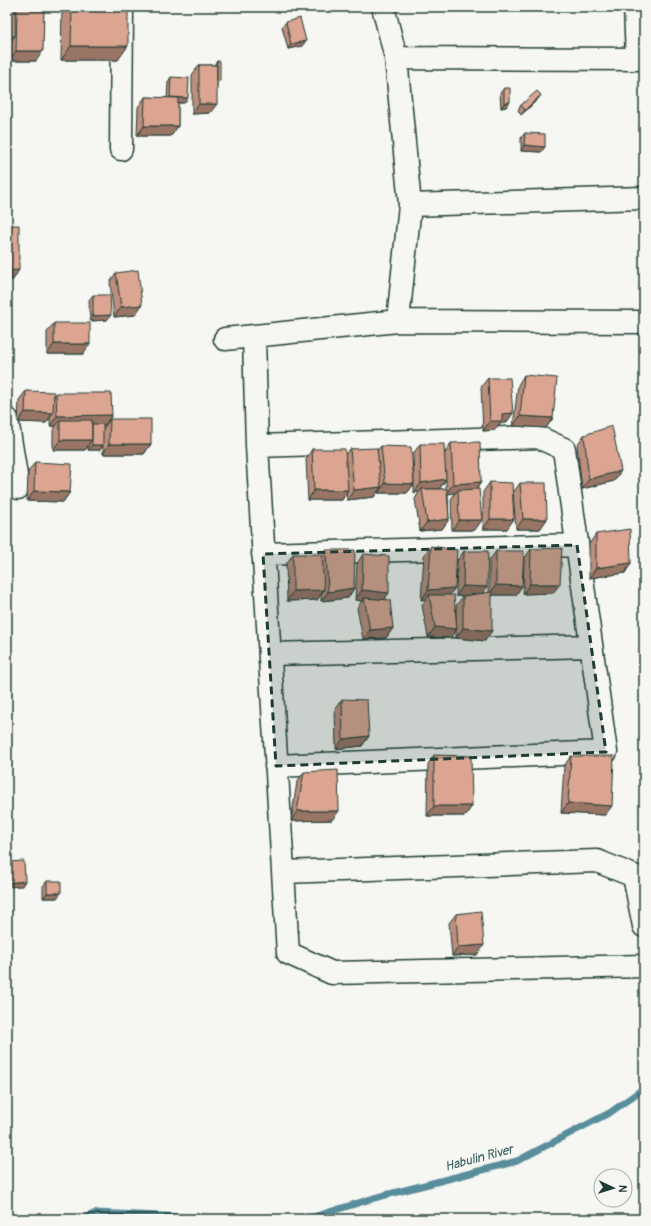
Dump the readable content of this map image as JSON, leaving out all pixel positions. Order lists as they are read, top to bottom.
{
  "water": ["Habulin River"],
  "north": "right"
}
